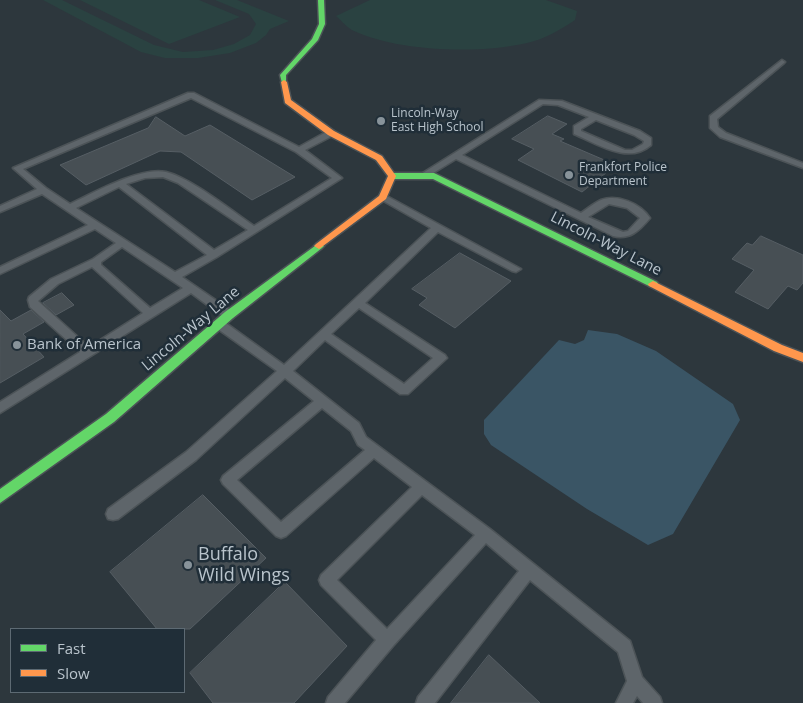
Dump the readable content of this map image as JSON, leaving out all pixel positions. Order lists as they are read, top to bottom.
{
  "streets": {
    "street": ["Lincoln-Way Lane"]
  },
  "places": [
    "Lincoln-Way East High School",
    "Frankfort Police Department",
    "Bank of America",
    "Buffalo Wild Wings"
  ],
  "legend": ["Fast", "Slow"]
}
